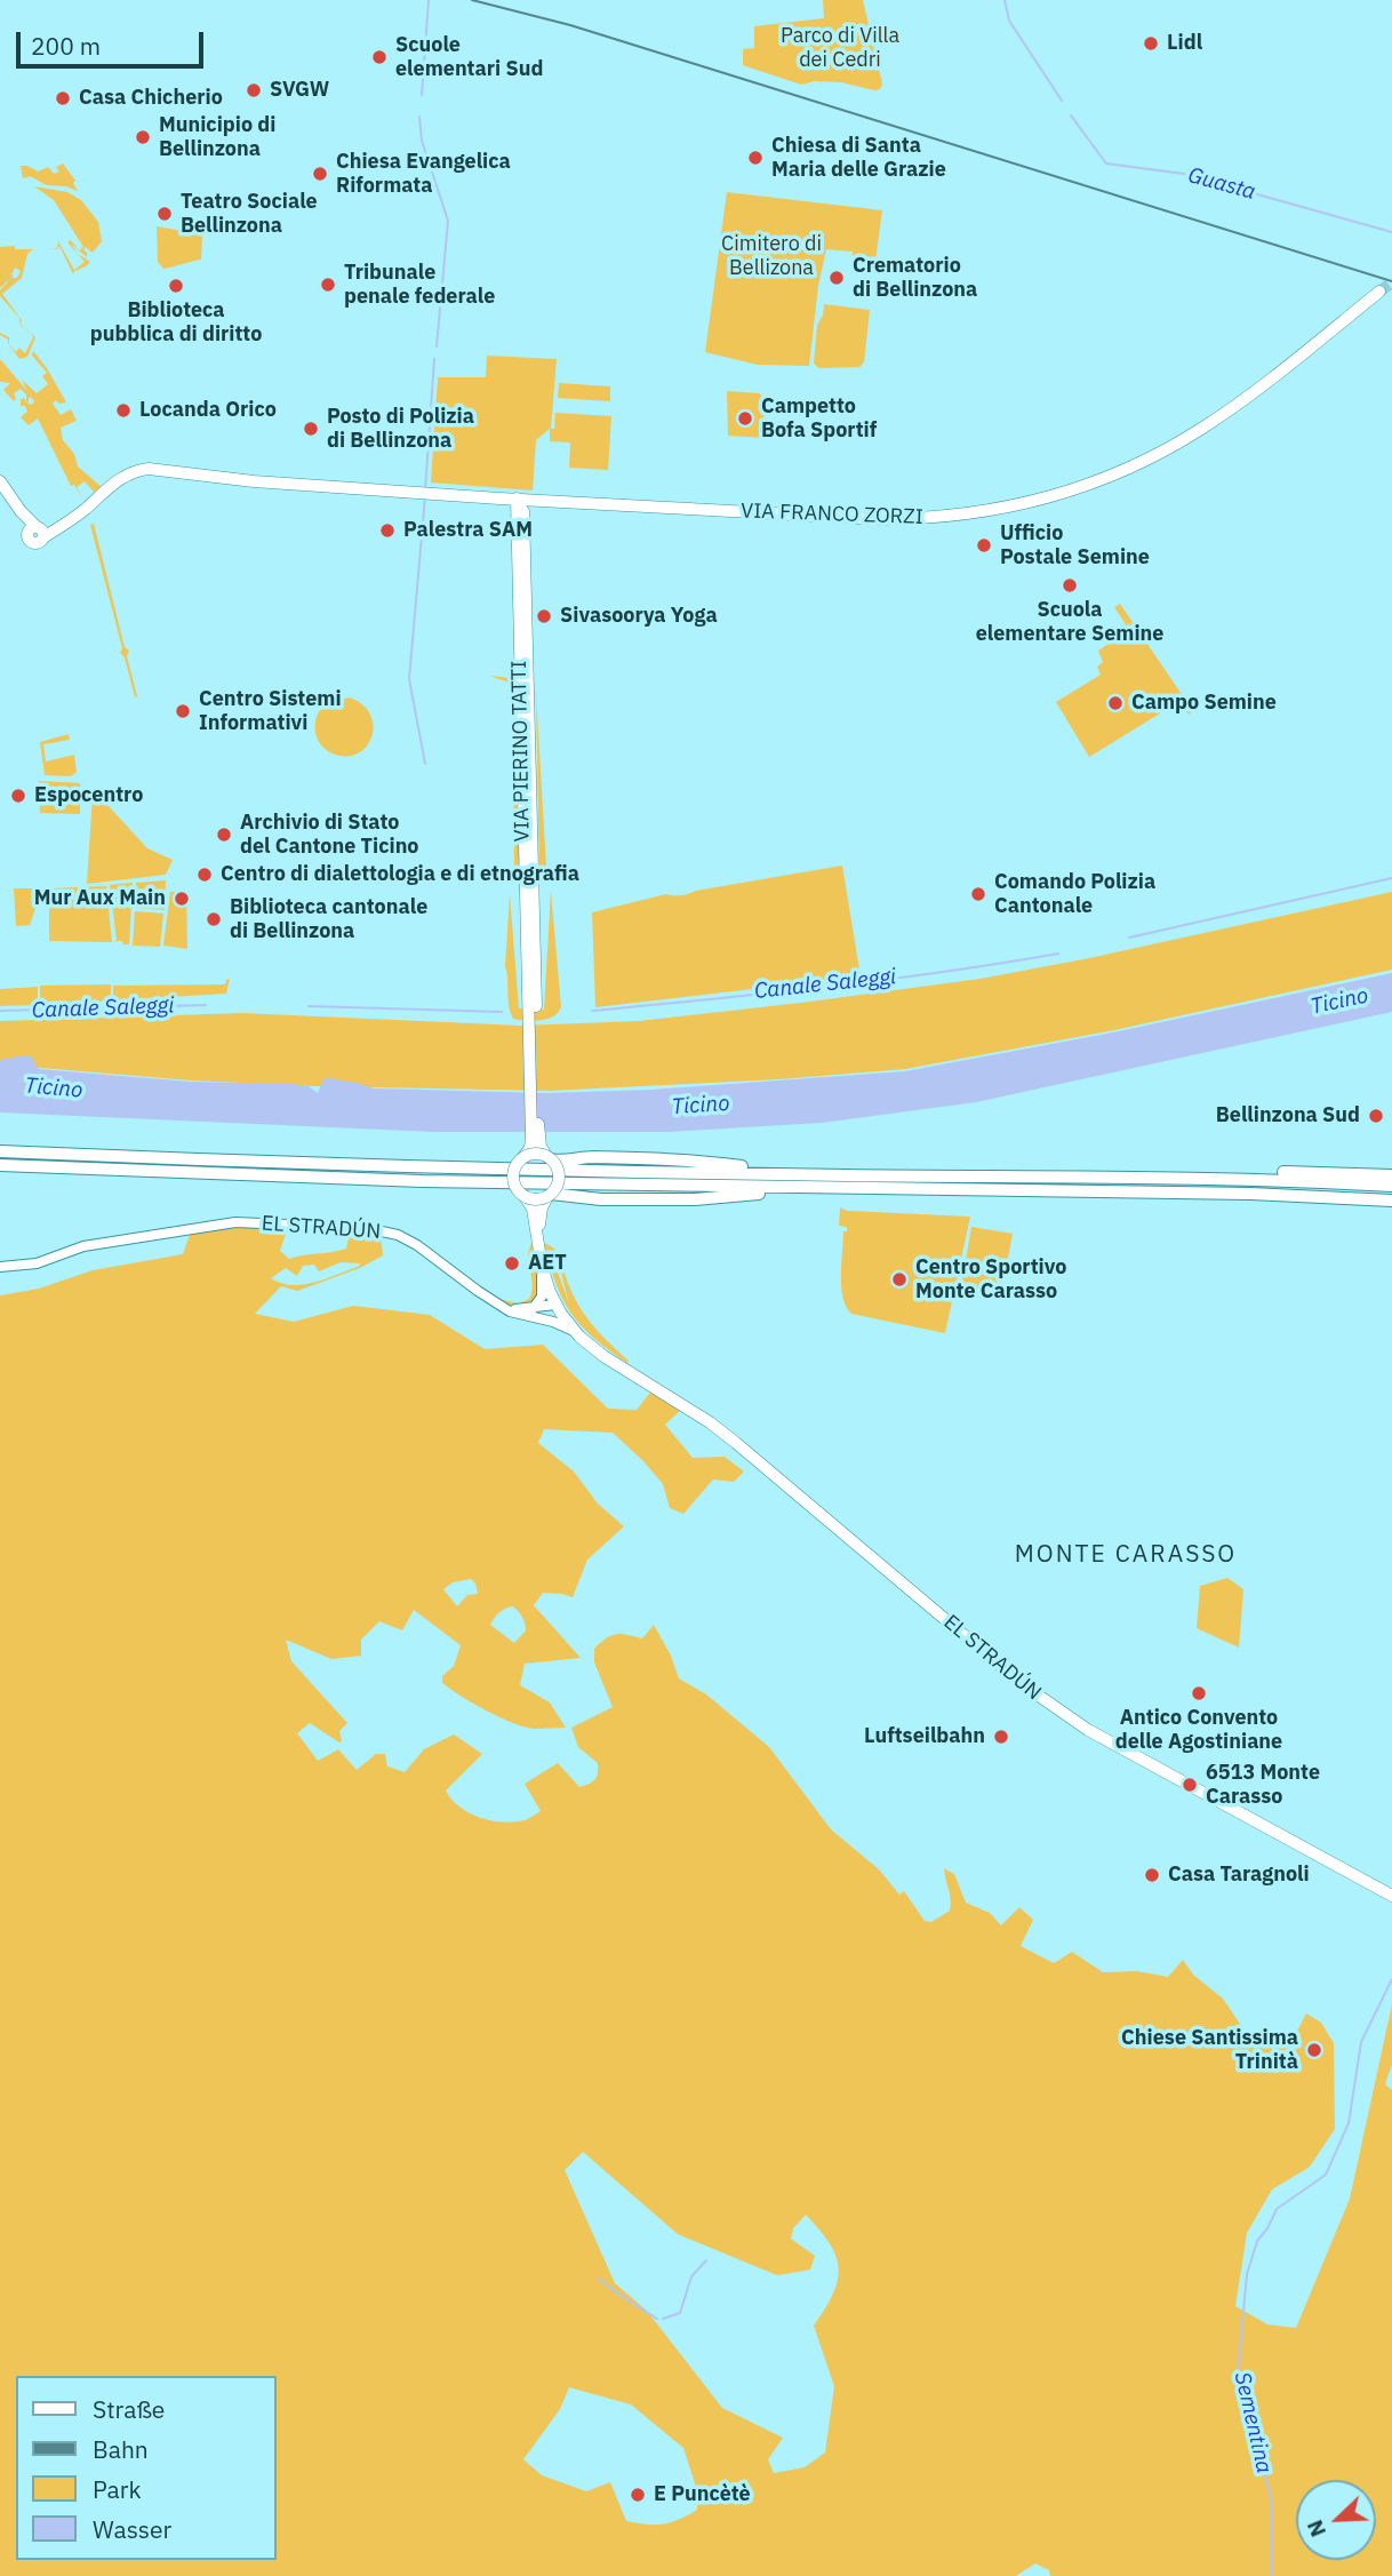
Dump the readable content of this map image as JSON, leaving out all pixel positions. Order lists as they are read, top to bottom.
{
  "streets": {
    "main road": ["VIA FRANCO ZORZI", "VIA PIERINO TATTI", "EL STRADÚN"]
  },
  "crossings": [
    ["VIA FRANCO ZORZI", "VIA PIERINO TATTI"]
  ],
  "districts": ["MONTE CARASSO"],
  "water": [
    "Guasta",
    "Canale Saleggi",
    "Ticino",
    "Sementina"
  ],
  "parks": ["Parco di Villa dei Cedri", "Cimitero di Bellizona"],
  "places": [
    "Lidl",
    "Scuole elementari Sud",
    "SVGW",
    "Casa Chicherio",
    "Municipio di Bellinzona",
    "Chiesa di Santa Maria delle Grazie",
    "Chiesa Evangelica Riformata",
    "Teatro Sociale Bellinzona",
    "Crematorio di Bellinzona",
    "Tribunale penale federale",
    "Biblioteca pubblica di diritto",
    "Locanda Orico",
    "Campetto Bofa Sportif",
    "Posto di Polizia di Bellinzona",
    "Palestra SAM",
    "Ufficio Postale Semine",
    "Scuola elementare Semine",
    "Sivasoorya Yoga",
    "Campo Semine",
    "Centro Sistemi Informativi",
    "Espocentro",
    "Archivio di Stato del Cantone Ticino",
    "Centro di dialettologia e di etnografia",
    "Comando Polizia Cantonale",
    "Mur Aux Main",
    "Biblioteca cantonale di Bellinzona",
    "Bellinzona Sud",
    "AET",
    "Centro Sportivo Monte Carasso",
    "Antico Convento delle Agostiniane",
    "Luftseilbahn",
    "6513 Monte Carasso",
    "Casa Taragnoli",
    "Chiese Santissima Trinità",
    "E Puncètè"
  ],
  "legend": [
    "Straße",
    "Bahn",
    "Park",
    "Wasser"
  ],
  "scale_bar": "200 m",
  "north": "bottom left"
}
